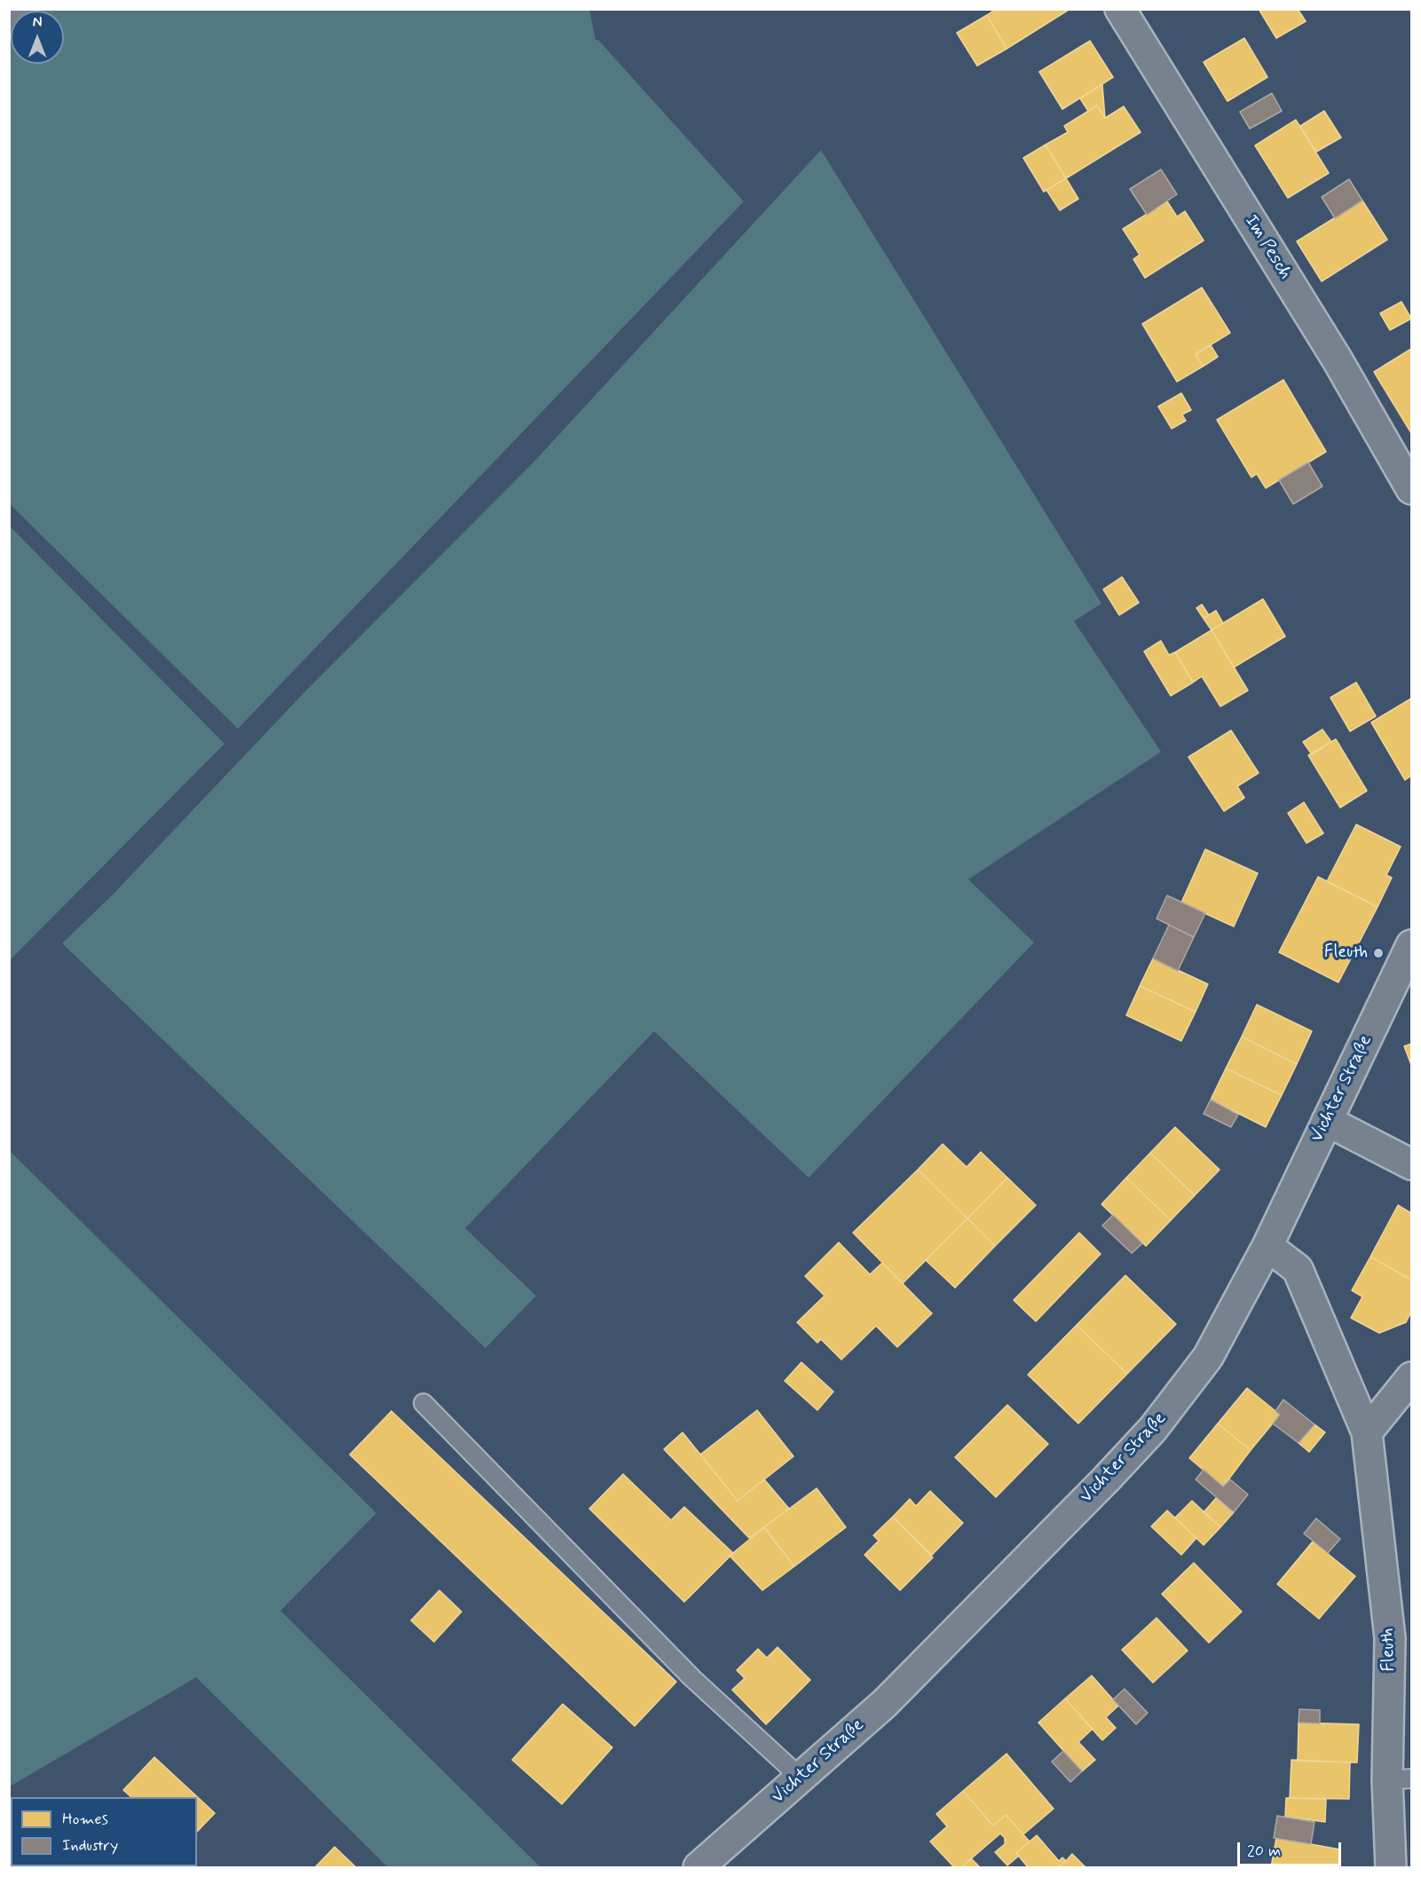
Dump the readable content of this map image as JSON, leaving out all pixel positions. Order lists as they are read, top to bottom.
{
  "streets": {
    "street": ["Im Pesch", "Vichter Straße", "Fleuth"]
  },
  "crossings": [
    ["Vichter Straße", "Fleuth"]
  ],
  "places": ["Fleuth"],
  "legend": ["Homes", "Industry"],
  "scale_bar": "20 m",
  "north": "top"
}
